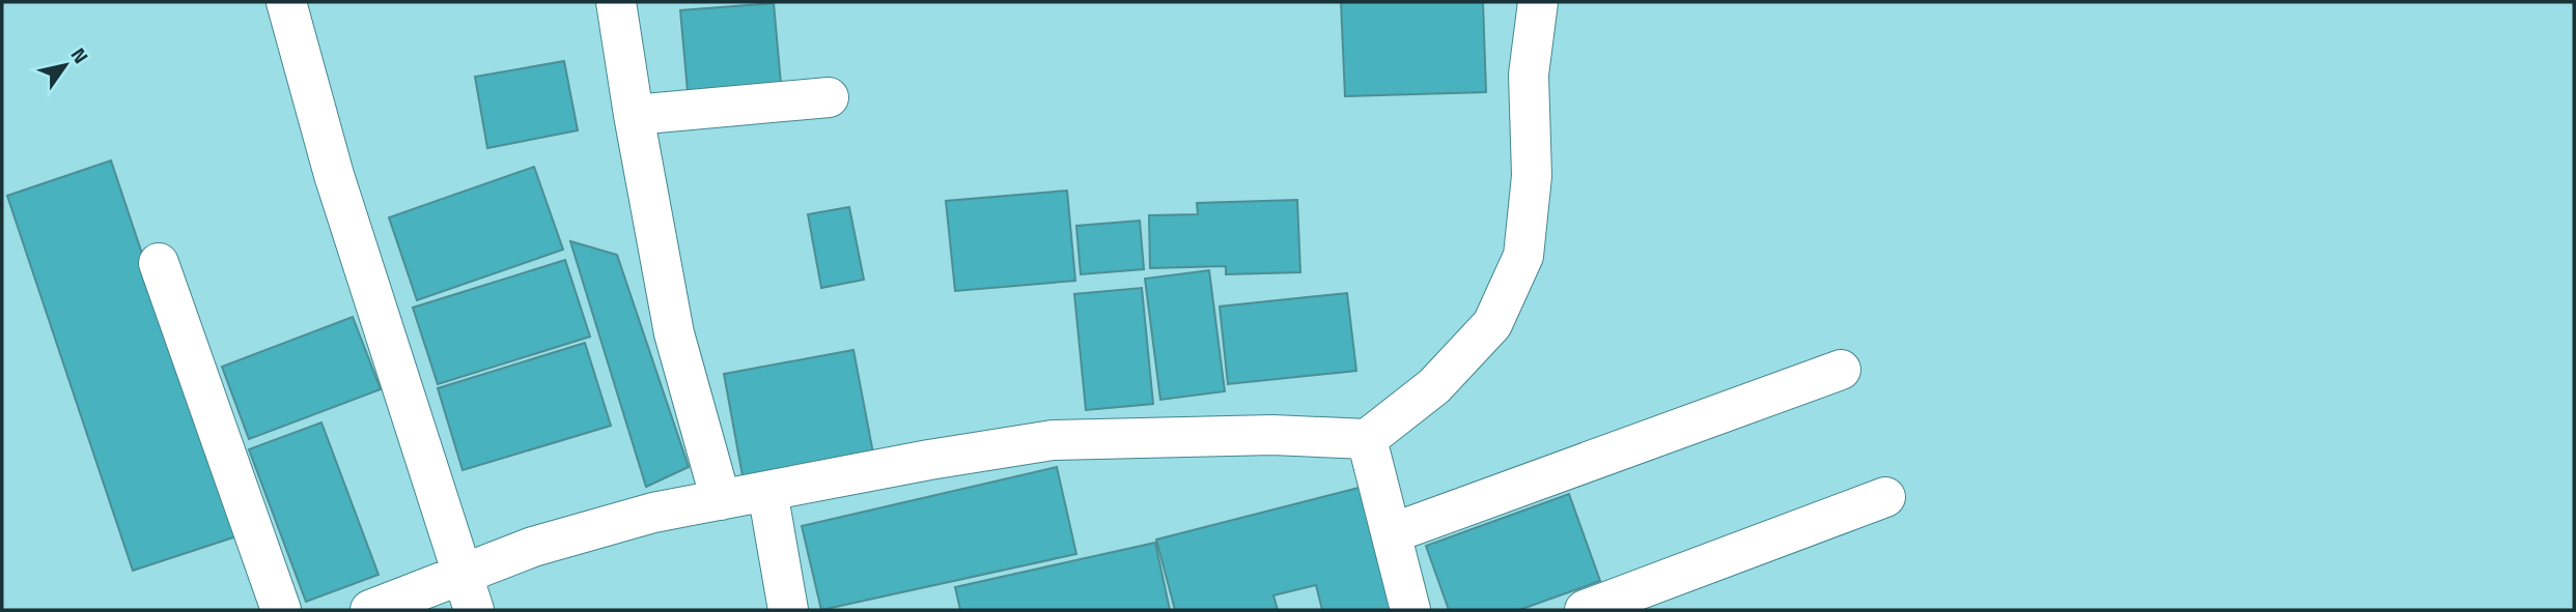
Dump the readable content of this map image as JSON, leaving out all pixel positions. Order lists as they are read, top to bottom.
{
  "north": "top right"
}
